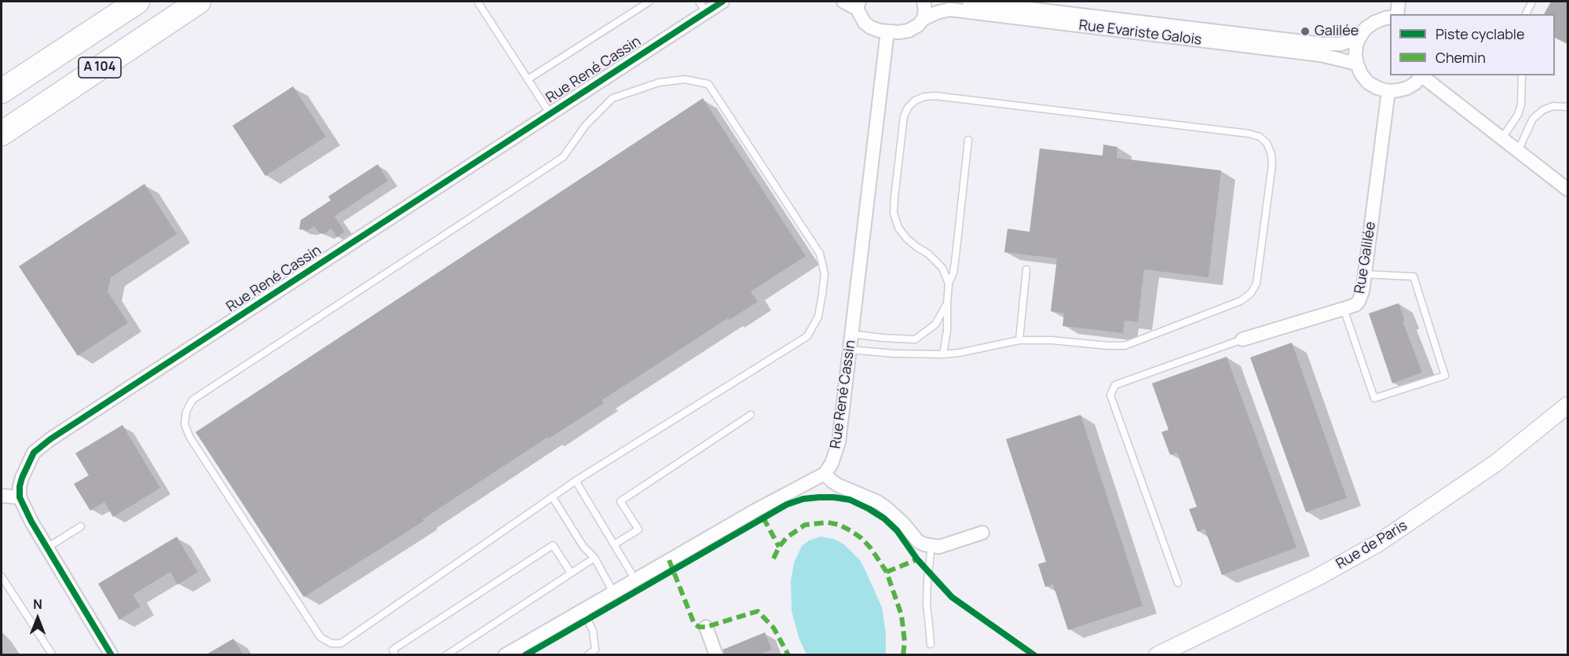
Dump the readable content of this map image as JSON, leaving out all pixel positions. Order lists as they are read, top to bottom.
{
  "streets": {
    "highway": ["A 104"],
    "street": [
      "Rue Evariste Galois",
      "Rue René Cassin",
      "Rue Galilée",
      "Rue de Paris"
    ]
  },
  "crossings": [
    ["Rue Evariste Galois", "Rue René Cassin"]
  ],
  "places": ["Galilée"],
  "legend": ["Piste cyclable", "Chemin"],
  "north": "top"
}
